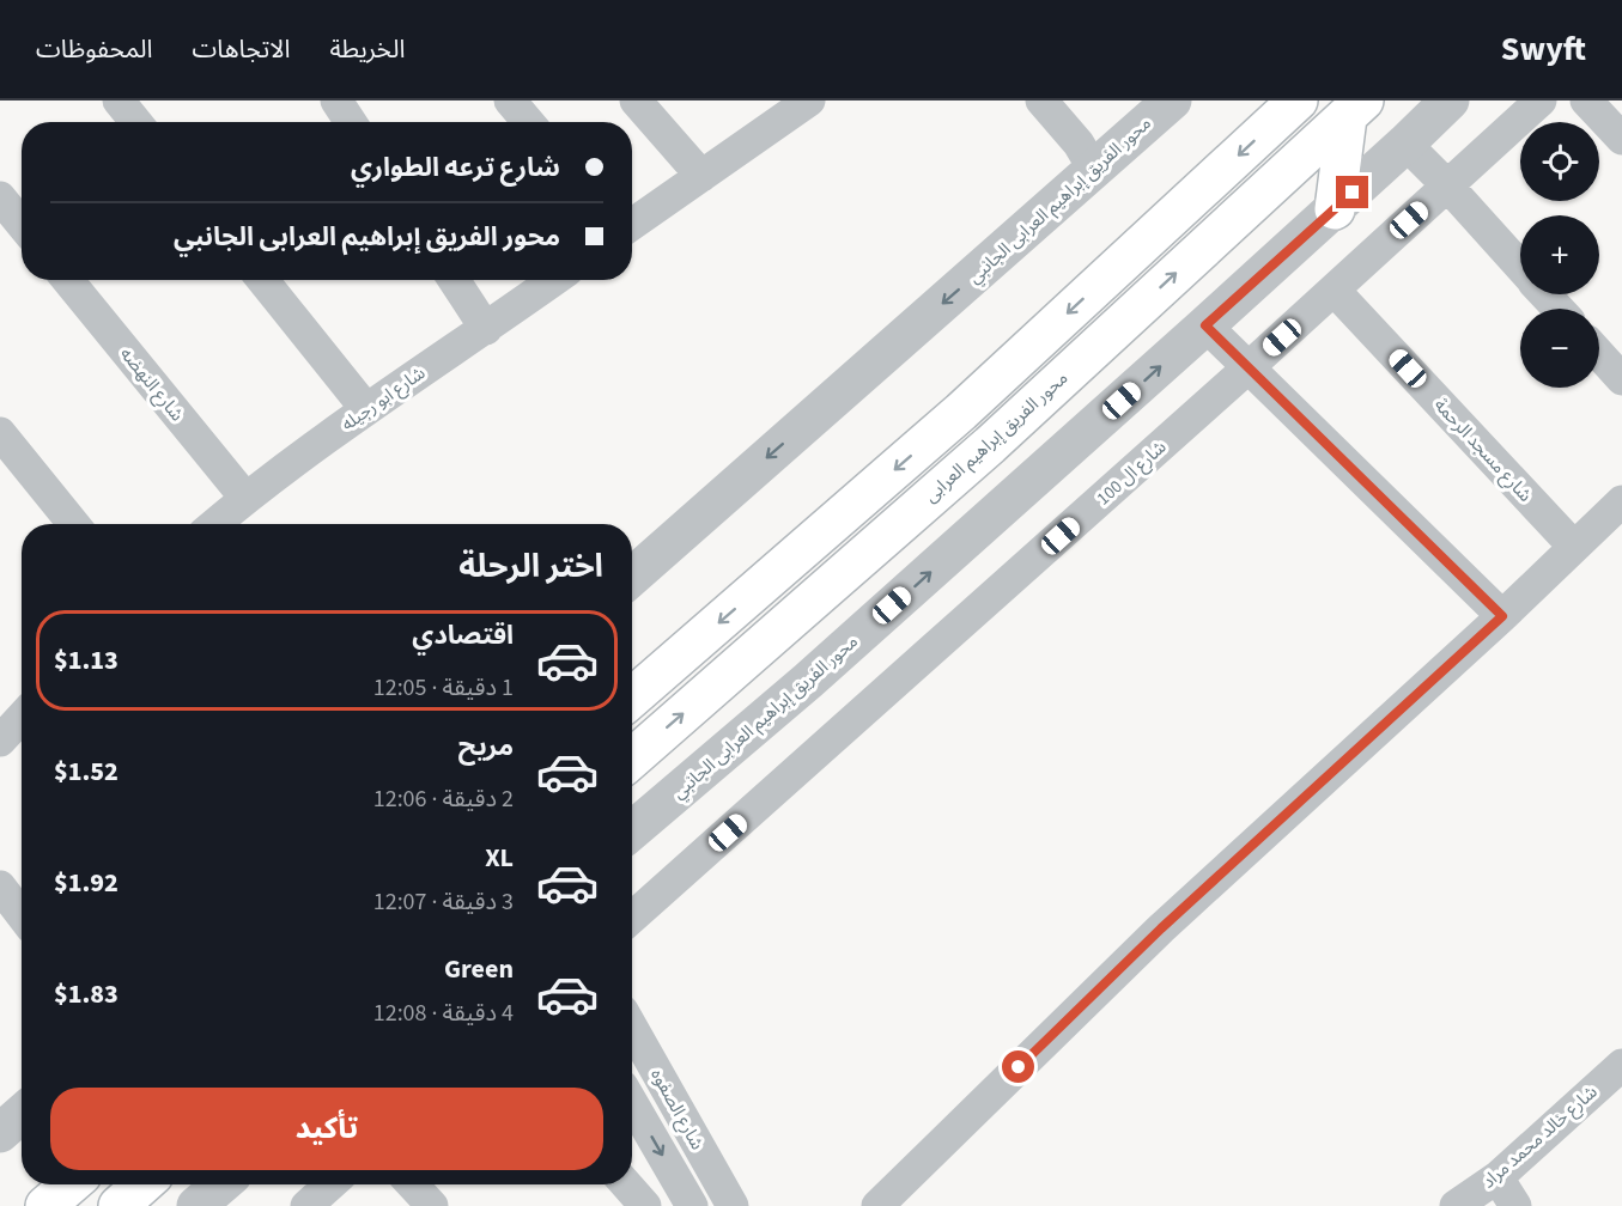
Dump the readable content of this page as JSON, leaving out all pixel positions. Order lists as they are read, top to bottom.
{
  "streets": {
    "main road": ["محور الفريق إبراهيم العرابى"],
    "street": [
      "محور الفريق إبراهيم العرابى الجانبي",
      "شارع النهضه",
      "شارع ابو رجيله",
      "شارع مسجد الرحمة",
      "شارع ال 100",
      "شارع الصفوه",
      "شارع خالد محمد مراد"
    ]
  },
  "crossings": [
    ["شارع النهضه", "شارع ابو رجيله"],
    ["شارع مسجد الرحمة", "شارع ال 100"]
  ],
  "page": {
    "header": "Swyft",
    "nav": ["الخريطة", "الاتجاهات", "المحفوظات"],
    "map_buttons": ["+", "−"],
    "banner": ["شارع ترعه الطواري", "محور الفريق إبراهيم العرابى الجانبي"],
    "heading": "اختر الرحلة",
    "list": [
      {
        "name": "اقتصادي",
        "note": "1 دقيقة · 12:05",
        "value": "$1.13"
      },
      {
        "name": "مريح",
        "note": "2 دقيقة · 12:06",
        "value": "$1.52"
      },
      {
        "name": "XL",
        "note": "3 دقيقة · 12:07",
        "value": "$1.92"
      },
      {
        "name": "Green",
        "note": "4 دقيقة · 12:08",
        "value": "$1.83"
      }
    ],
    "buttons": "تأكيد"
  }
}
